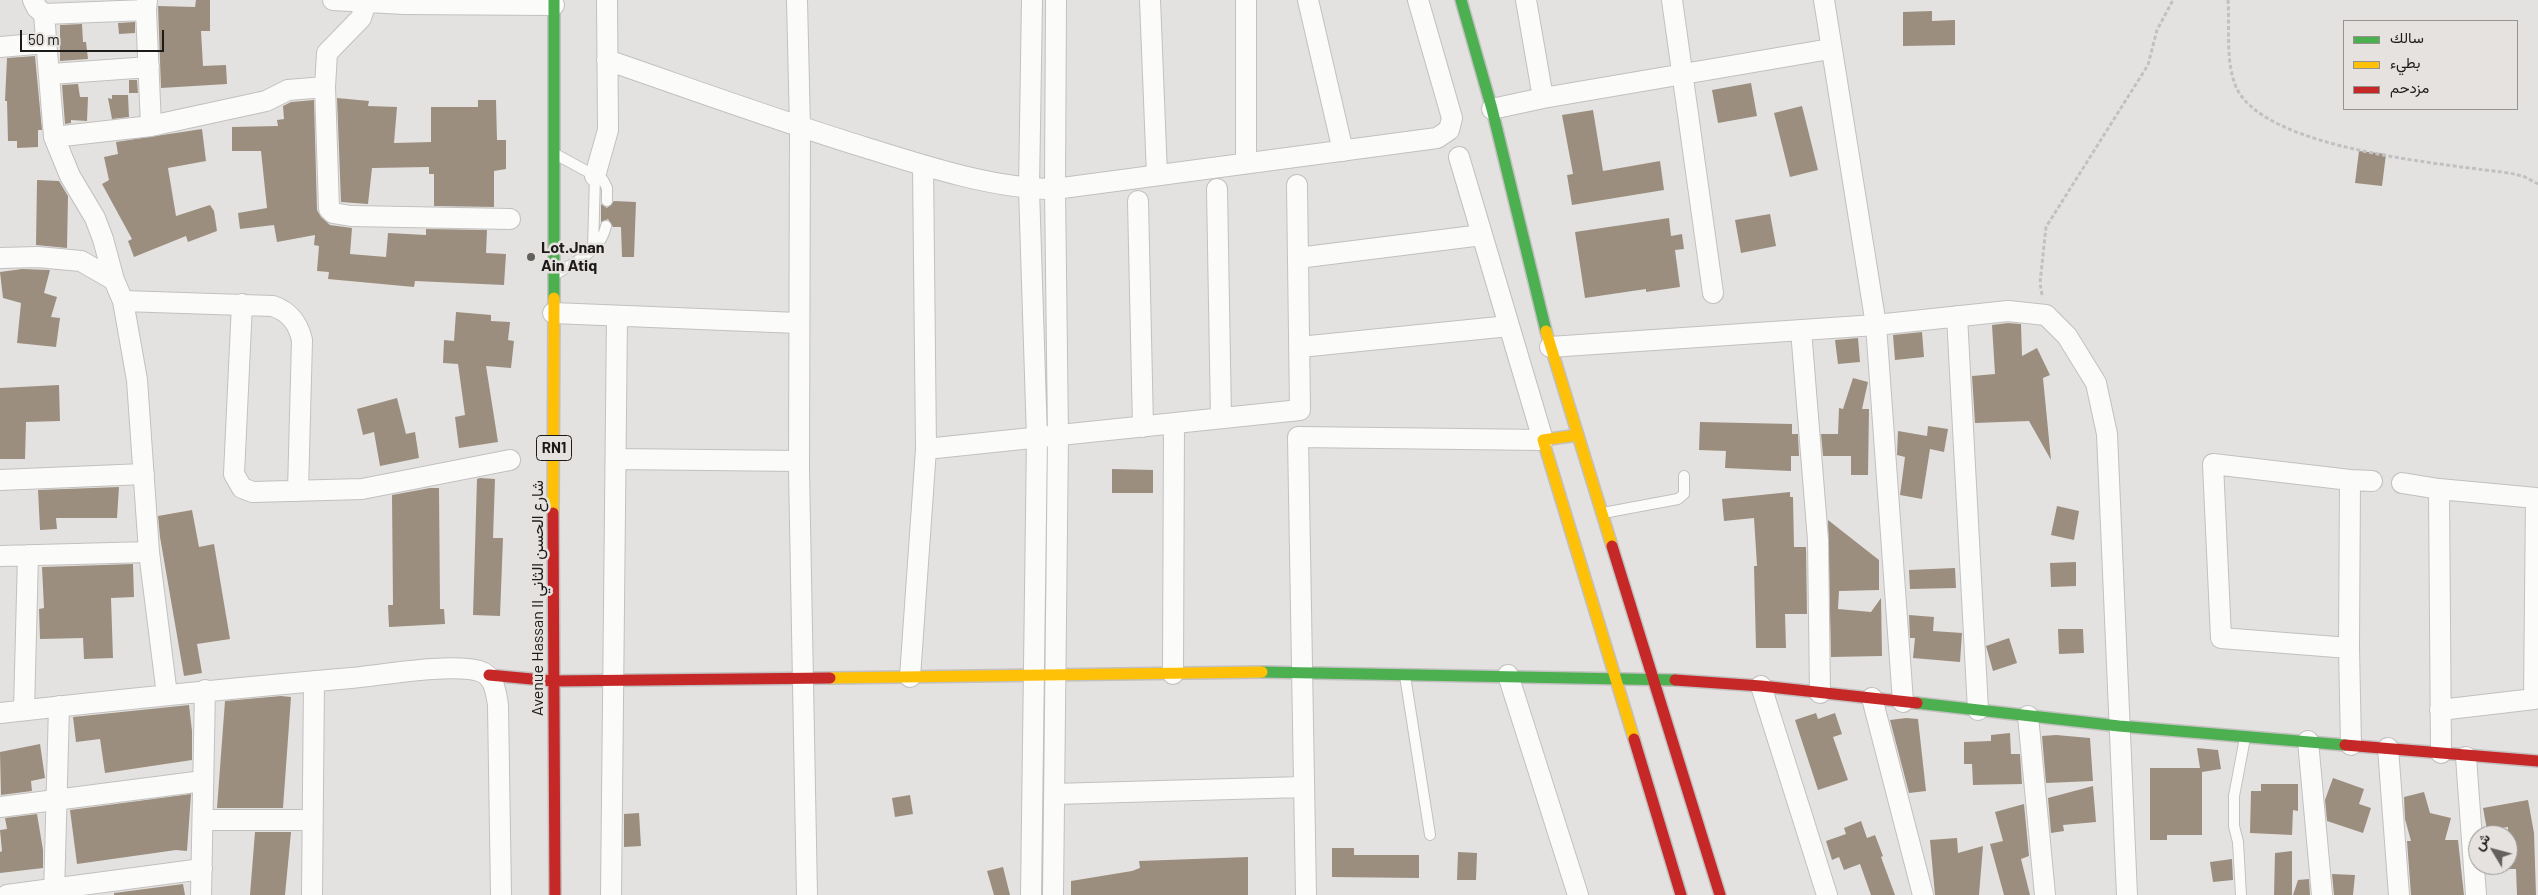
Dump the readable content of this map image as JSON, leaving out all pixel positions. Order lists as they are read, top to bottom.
{
  "streets": {
    "street": ["RN1", "Avenue Hassan II شارع الحسن الثاني"]
  },
  "places": ["Lot.Jnan Ain Atiq"],
  "legend": ["سالك", "بطيء", "مزدحم"],
  "scale_bar": "50 m",
  "north": "top left"
}
